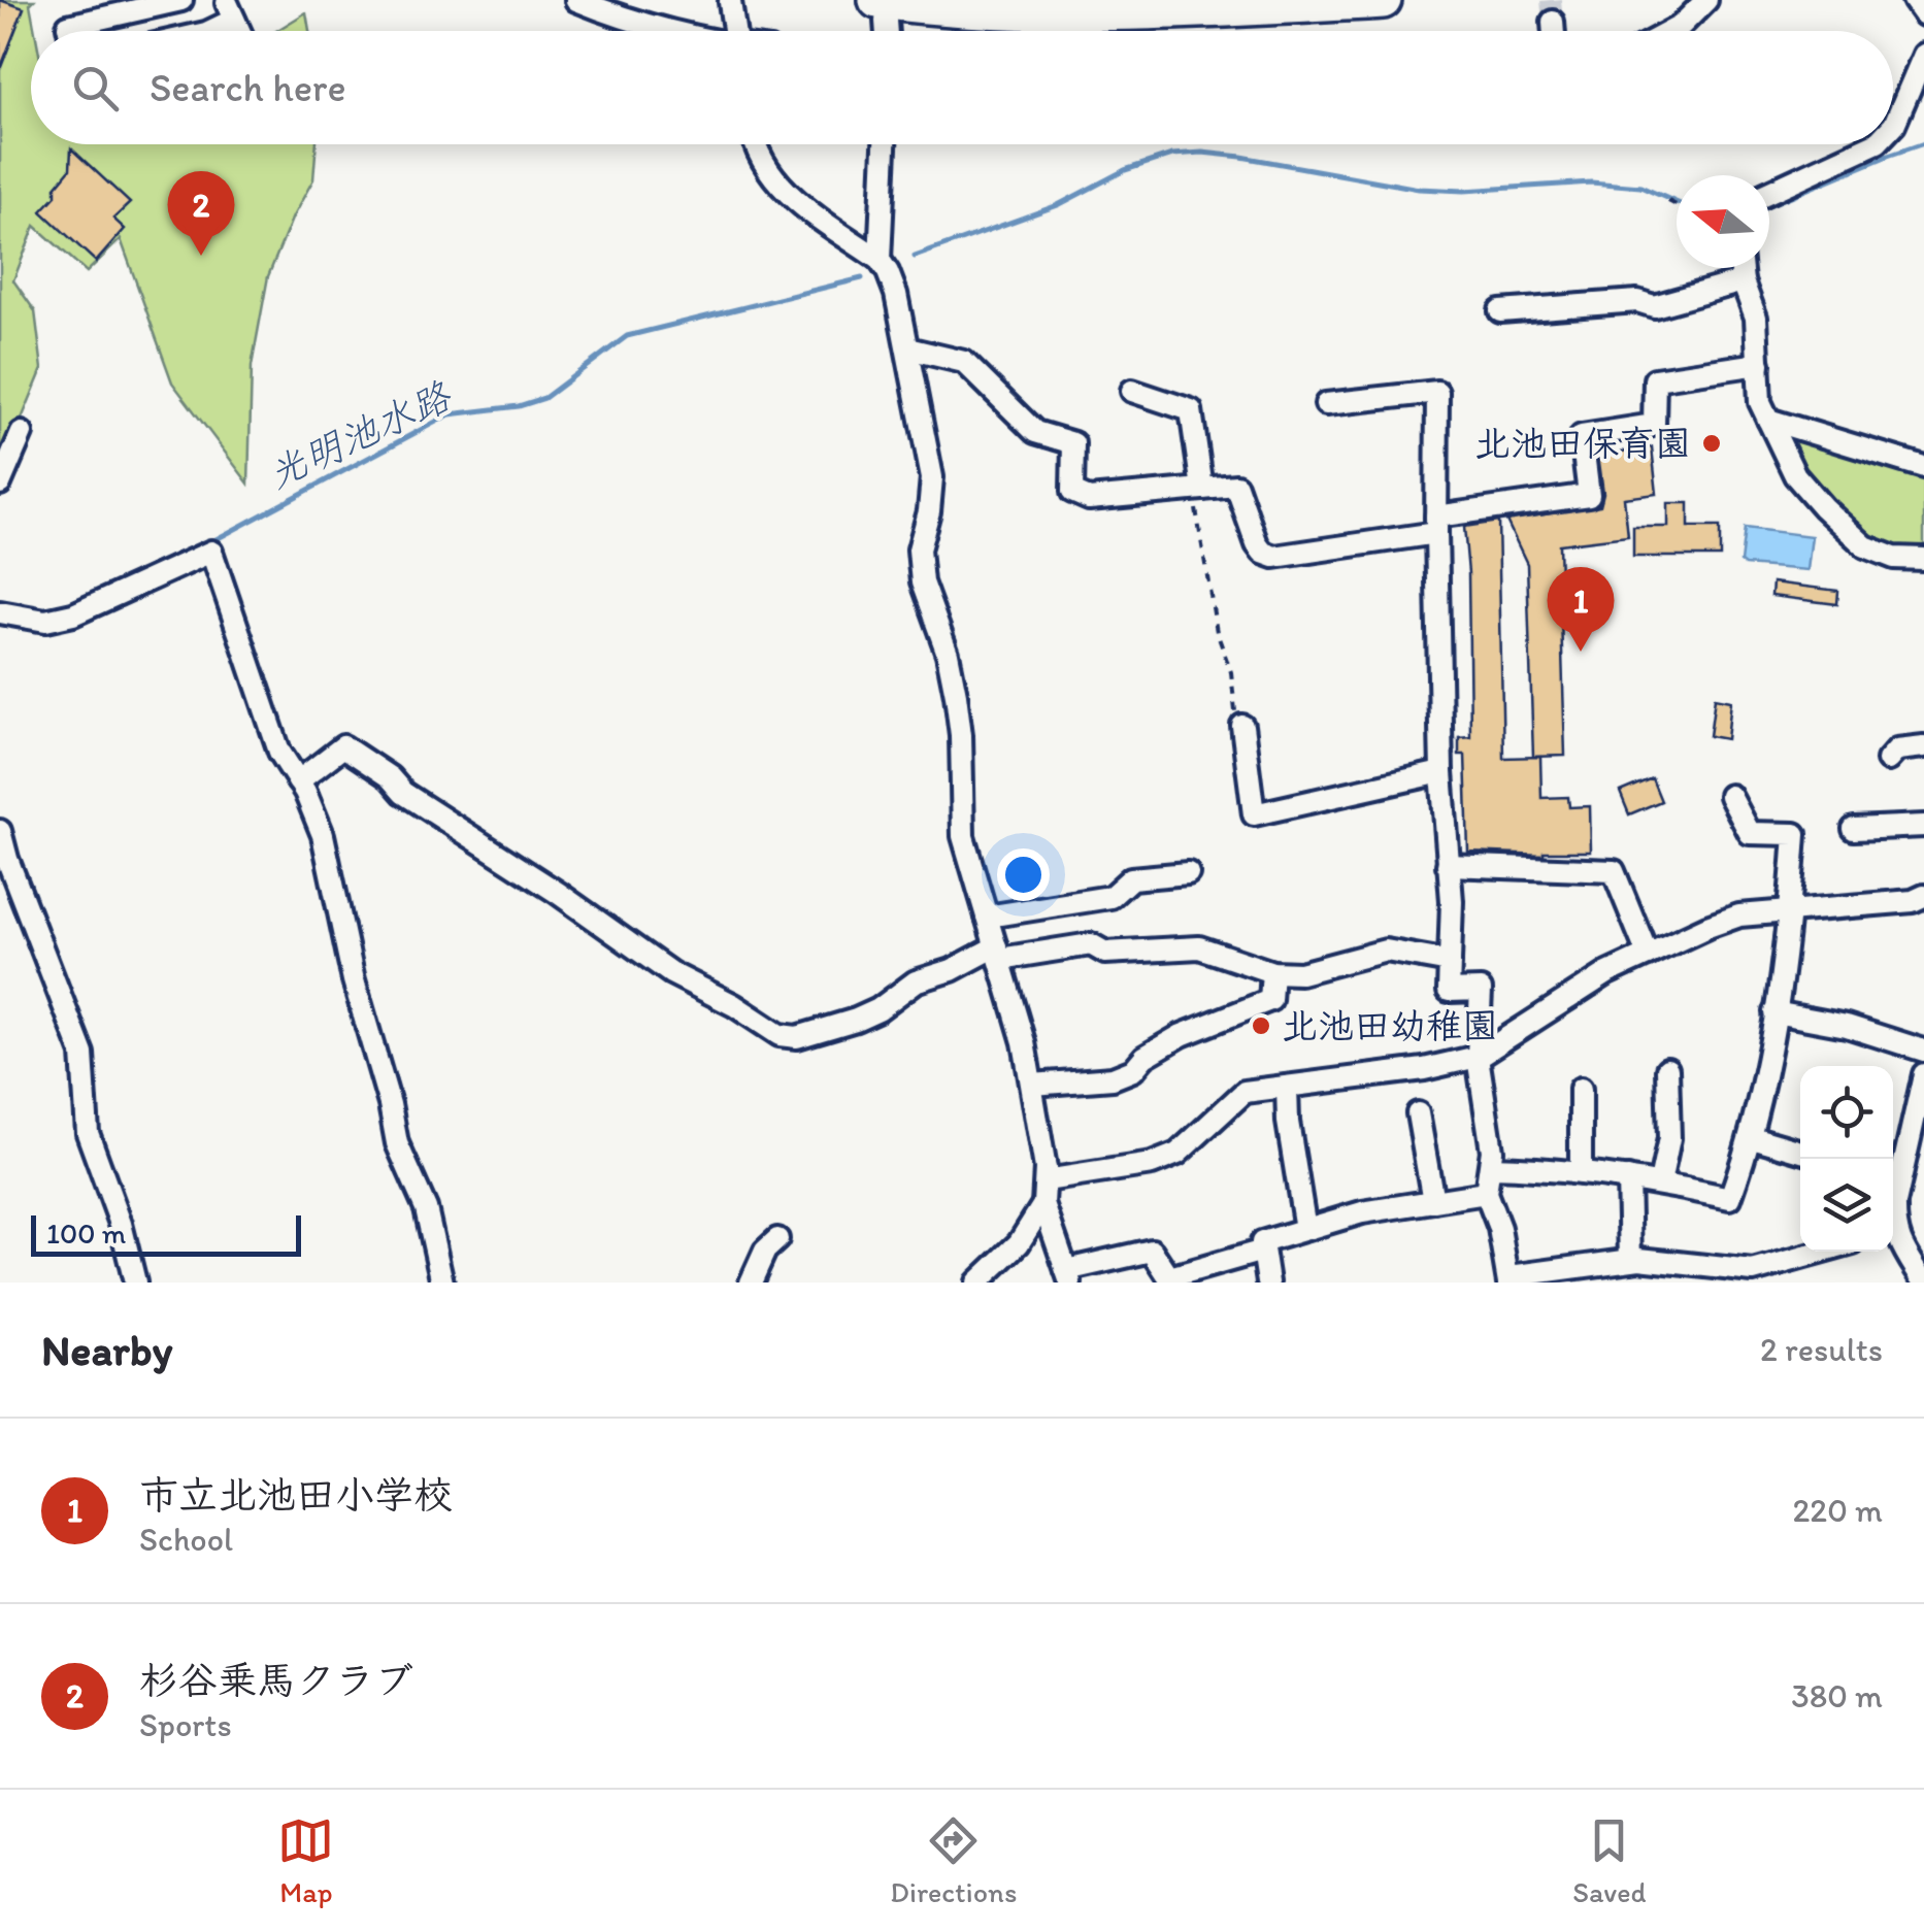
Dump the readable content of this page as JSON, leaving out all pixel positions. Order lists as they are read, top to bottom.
{
  "water": ["光明池水路"],
  "places": ["北池田保育園", "北池田幼稚園"],
  "scale_bar": "100 m",
  "north": "left",
  "page": {
    "search": "Search here",
    "pins": ["2", "1"],
    "scale": "100 m",
    "heading": ["Nearby", "2 results"],
    "list": [
      {
        "mark": "1",
        "name": "市立北池田小学校",
        "note": "School",
        "value": "220 m"
      },
      {
        "mark": "2",
        "name": "杉谷乗馬クラブ",
        "note": "Sports",
        "value": "380 m"
      }
    ],
    "nav": ["Map", "Directions", "Saved"]
  }
}
